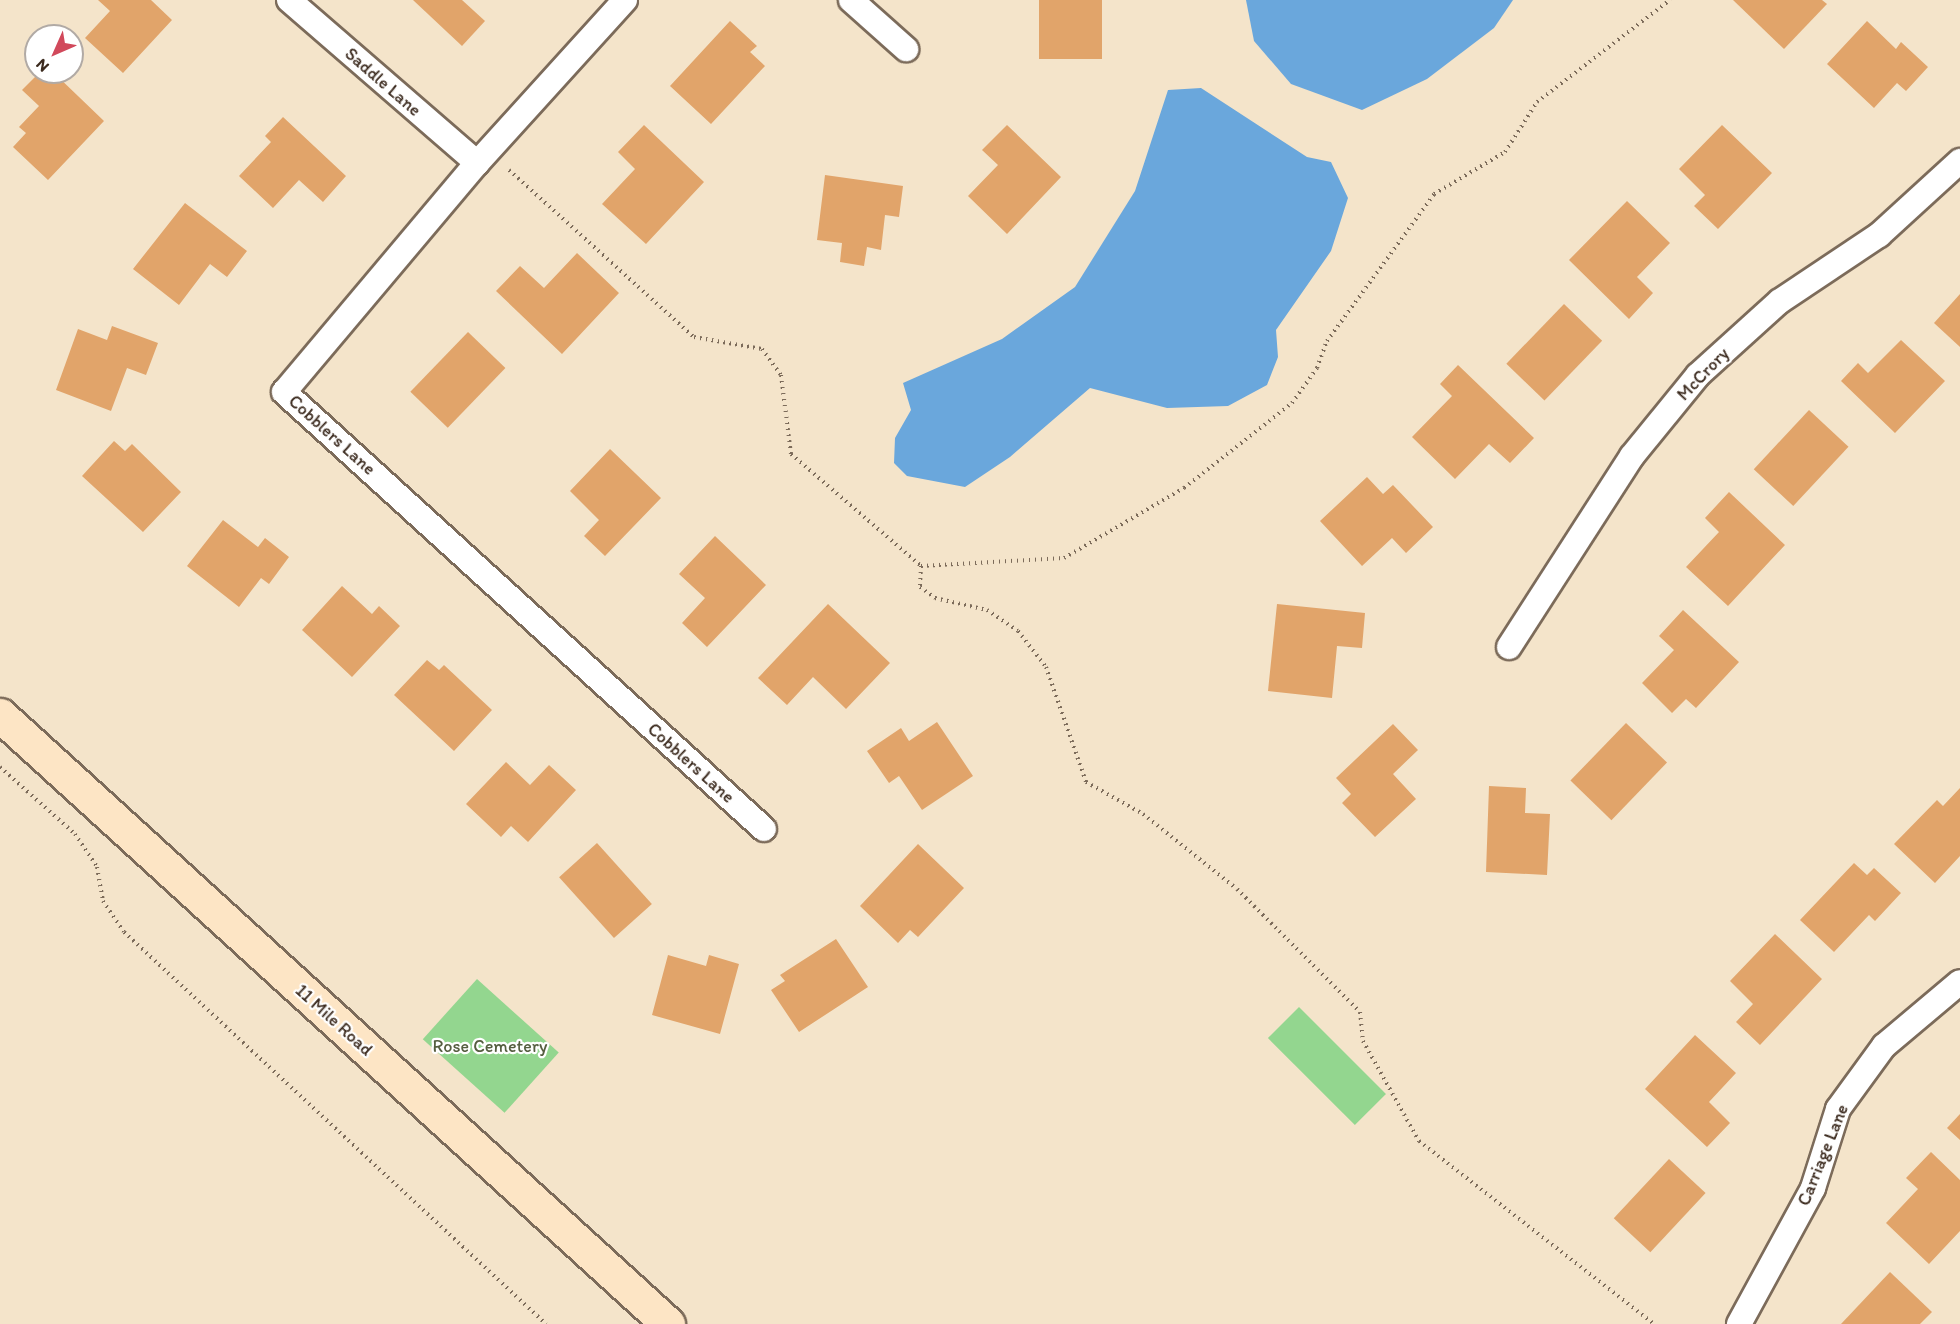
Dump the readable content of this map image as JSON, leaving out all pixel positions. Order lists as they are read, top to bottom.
{
  "streets": {
    "street": [
      "Saddle Lane",
      "McCrory",
      "Cobblers Lane",
      "11 Mile Road",
      "Carriage Lane"
    ]
  },
  "crossings": [
    ["Saddle Lane", "Cobblers Lane"]
  ],
  "parks": ["Rose Cemetery"],
  "north": "bottom left"
}
